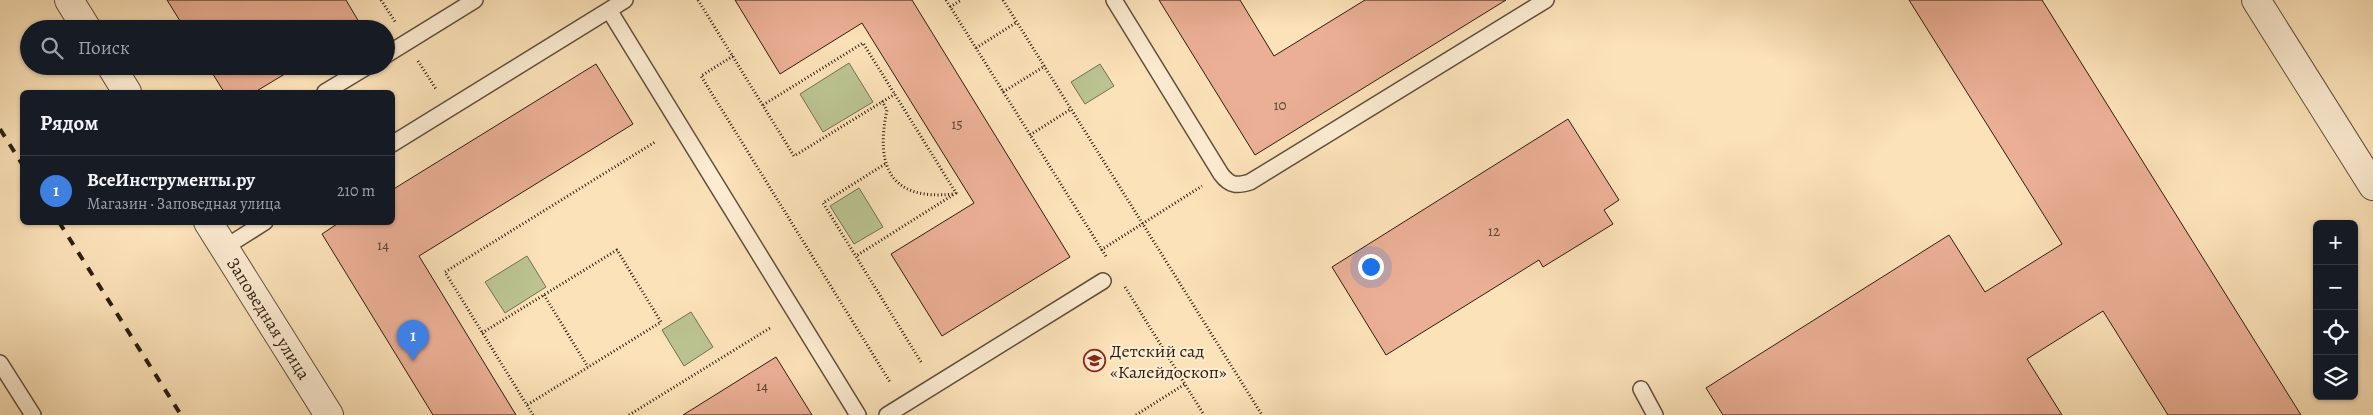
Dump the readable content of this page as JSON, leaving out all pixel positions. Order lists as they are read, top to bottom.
{
  "streets": {
    "street": ["Заповедная улица"]
  },
  "places": {
    "school or university": ["Детский сад «Калейдоскоп»"]
  },
  "house_numbers": [
    "10",
    "15",
    "12",
    "14",
    "14"
  ],
  "page": {
    "search": "Поиск",
    "heading": "Рядом",
    "list": [
      {
        "mark": "1",
        "name": "ВсеИнструменты.ру",
        "note": "Магазин · Заповедная улица",
        "value": "210 m"
      }
    ],
    "map_buttons": ["+", "−"],
    "pins": "1"
  }
}
